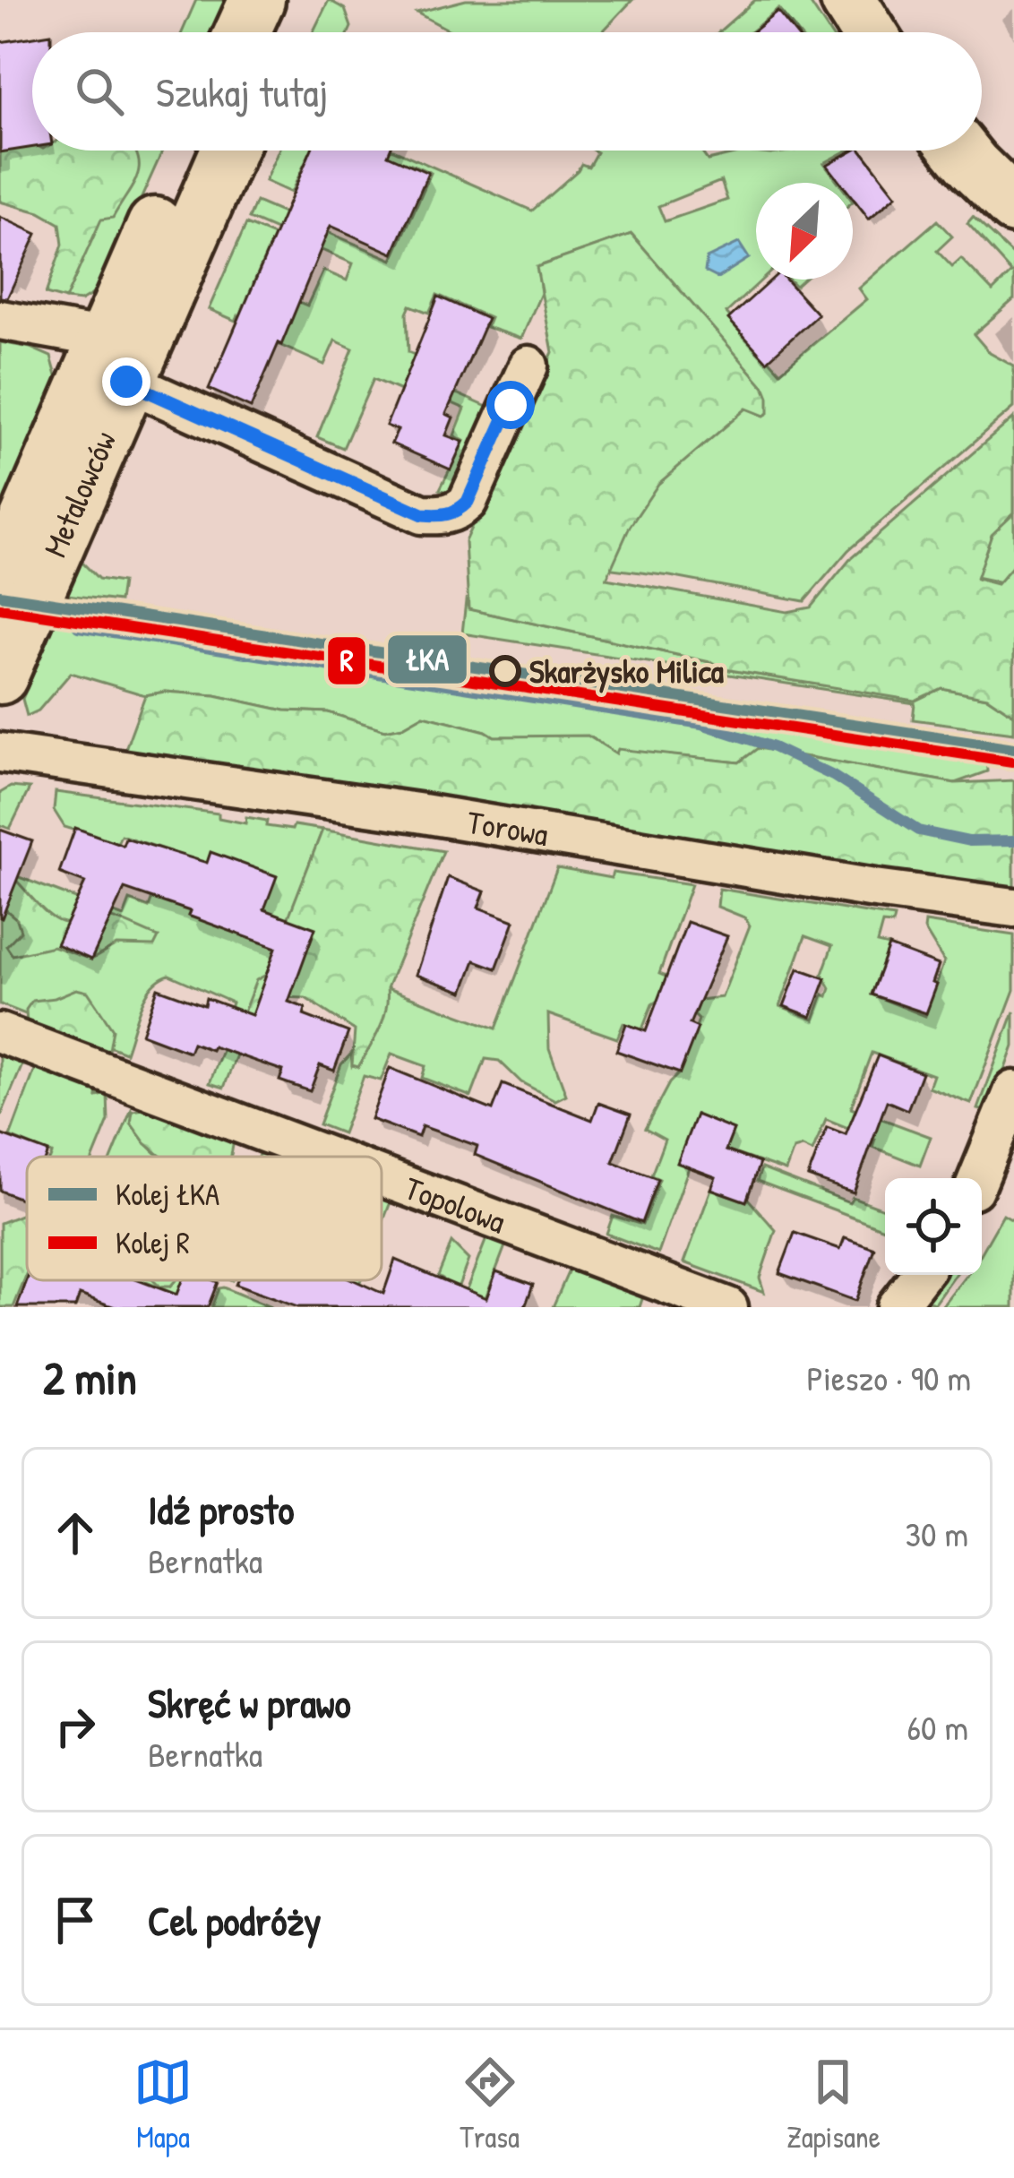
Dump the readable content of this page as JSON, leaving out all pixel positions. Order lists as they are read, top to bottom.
{
  "streets": {
    "street": ["Metalowców", "Torowa", "Topolowa"]
  },
  "places": ["Skarżysko Milica"],
  "lines": ["rail line ŁKA", "rail line R"],
  "legend": ["Kolej ŁKA", "Kolej R"],
  "north": "bottom left",
  "page": {
    "search": "Szukaj tutaj",
    "heading": ["2 min", "Pieszo · 90 m"],
    "list": [
      ["Idź prosto", "Bernatka", "30 m"],
      ["Skręć w prawo", "Bernatka", "60 m"],
      "Cel podróży"
    ],
    "nav": ["Mapa", "Trasa", "Zapisane"]
  }
}
